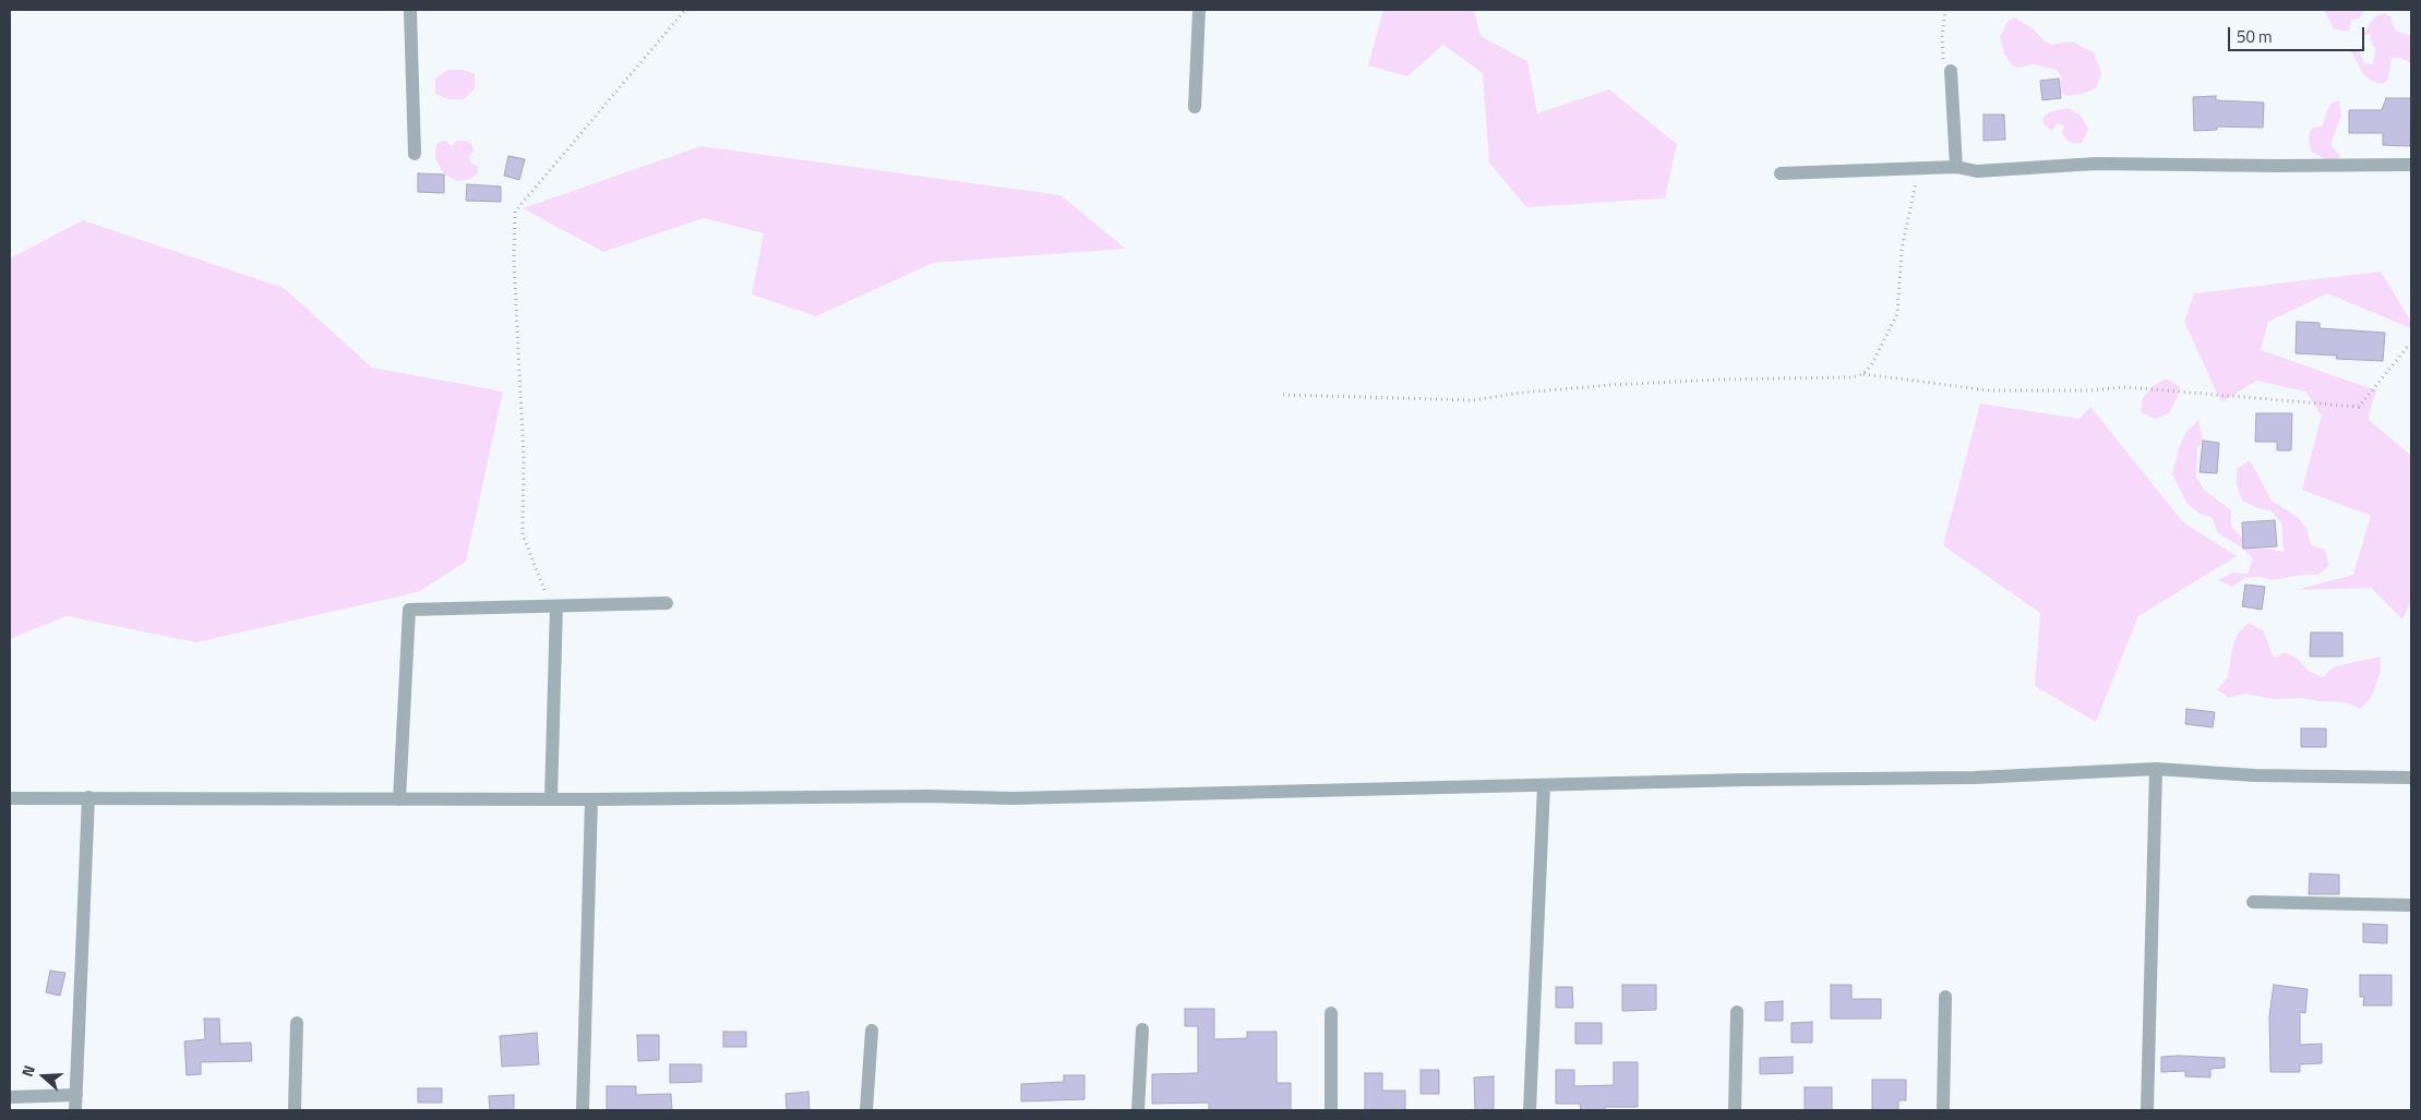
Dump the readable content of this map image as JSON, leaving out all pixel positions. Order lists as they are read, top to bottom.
{
  "scale_bar": "50 m",
  "north": "left"
}
